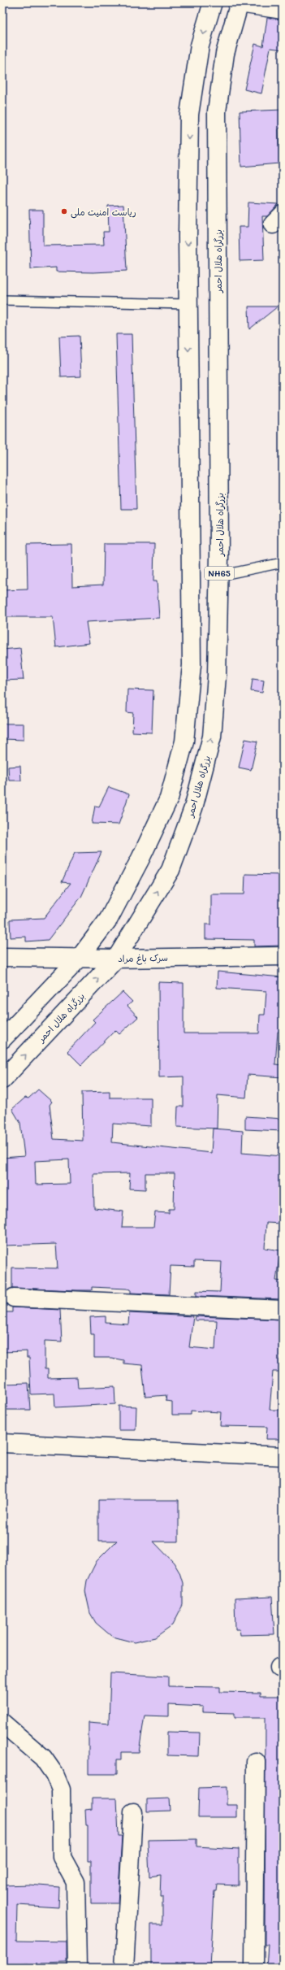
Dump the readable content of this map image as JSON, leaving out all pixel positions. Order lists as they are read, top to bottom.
{
  "streets": {
    "main road": ["بزرگراه هلال احمر", "NH65", "سرک باغ مراد"]
  },
  "crossings": [
    ["بزرگراه هلال احمر", "سرک باغ مراد"]
  ],
  "places": ["ریاست امنیت ملی"]
}
